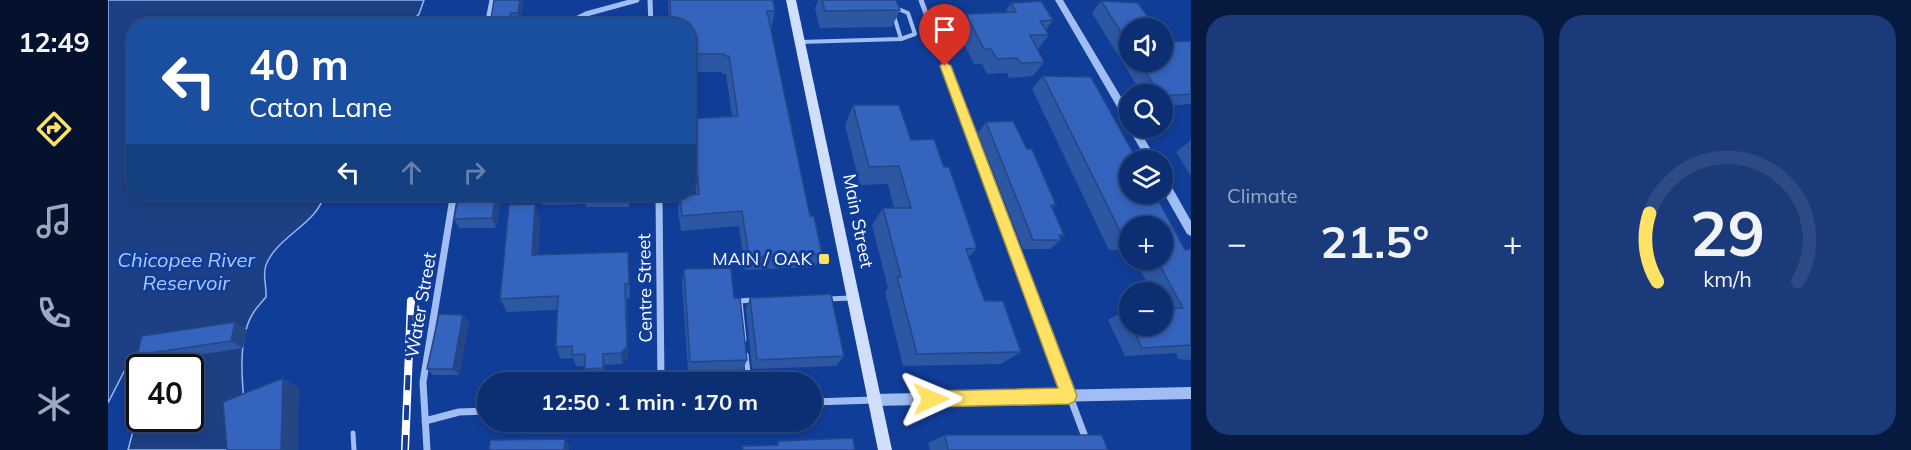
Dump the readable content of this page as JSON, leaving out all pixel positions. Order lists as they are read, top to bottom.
{
  "streets": {
    "main road": ["Main Street"],
    "street": ["Centre Street", "Water Street"]
  },
  "water": ["Chicopee River Reservoir"],
  "places": {
    "transit": ["MAIN / OAK"]
  },
  "page": {
    "tabs": "12:49",
    "tile": "Climate",
    "map_buttons": ["+", "−"],
    "turn": ["40 m", "Caton Lane"],
    "heat": ["−", "21.5°", "+"],
    "limit": "40",
    "trip": "12:50 · 1 min · 170 m",
    "gauge": ["29", "km/h"]
  }
}
